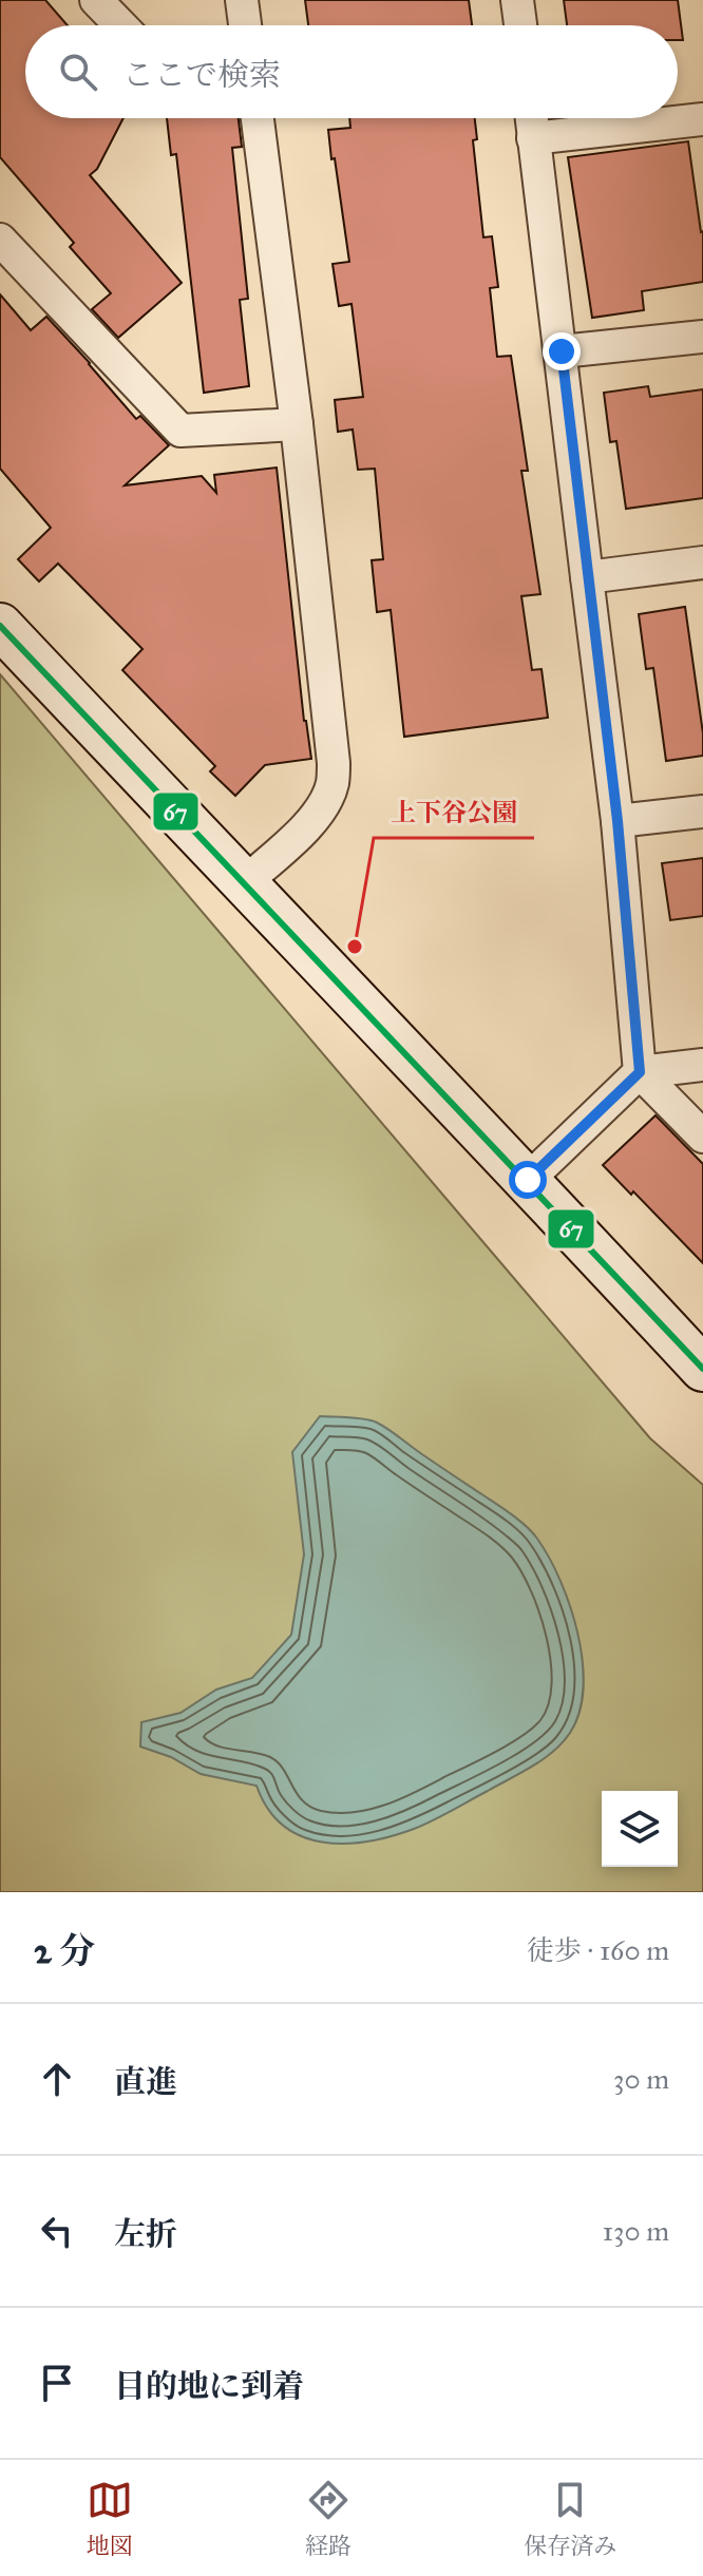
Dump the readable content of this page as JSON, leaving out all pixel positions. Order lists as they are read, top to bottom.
{
  "places": ["上下谷公園"],
  "lines": ["transit line 67"],
  "page": {
    "search": "ここで検索",
    "heading": ["2 分", "徒歩 · 160 m"],
    "list": [
      ["直進", "30 m"],
      ["左折", "130 m"],
      "目的地に到着"
    ],
    "nav": ["地図", "経路", "保存済み"]
  }
}
